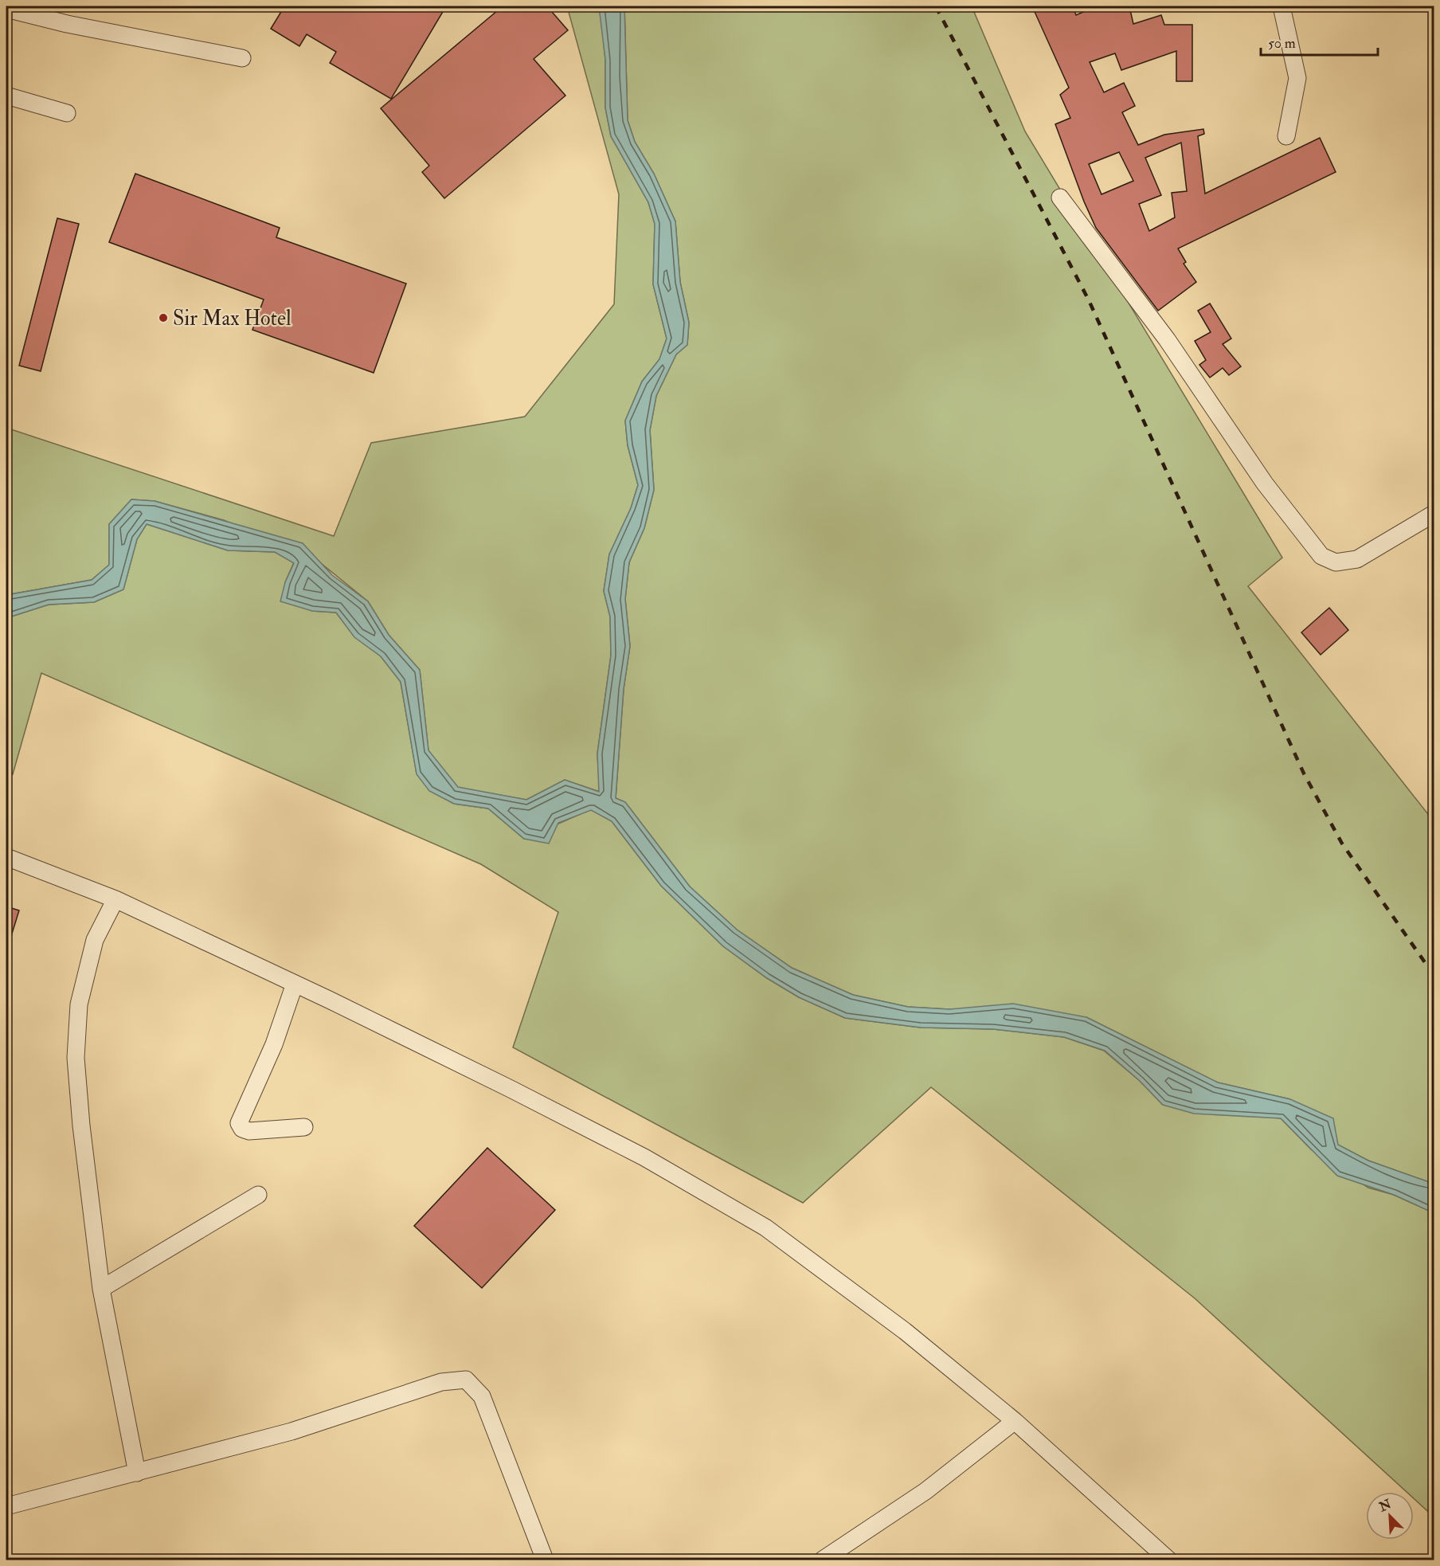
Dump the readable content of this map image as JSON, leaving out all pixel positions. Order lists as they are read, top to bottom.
{
  "places": ["Sir Max Hotel"],
  "scale_bar": "50 m",
  "north": "top left"
}
